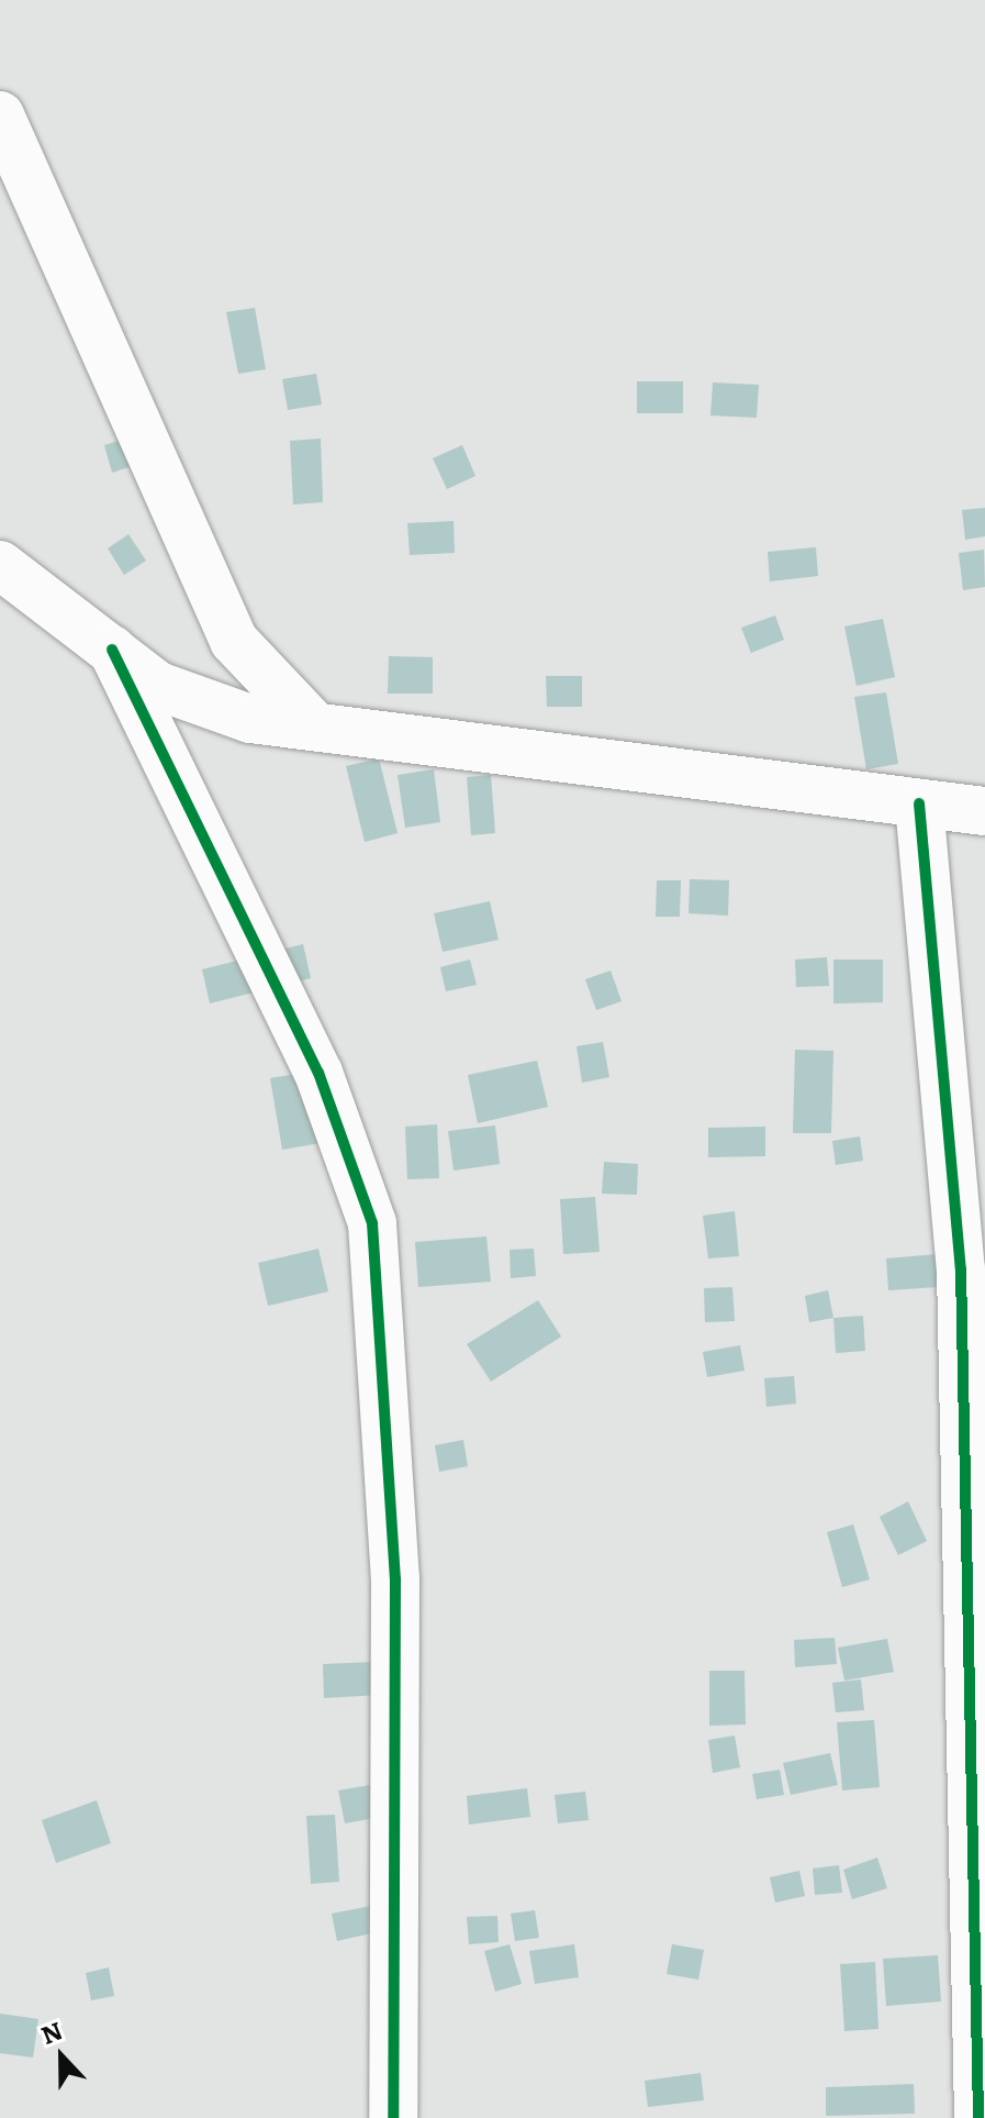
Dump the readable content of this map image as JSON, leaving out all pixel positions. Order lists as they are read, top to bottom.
{
  "north": "top"
}
